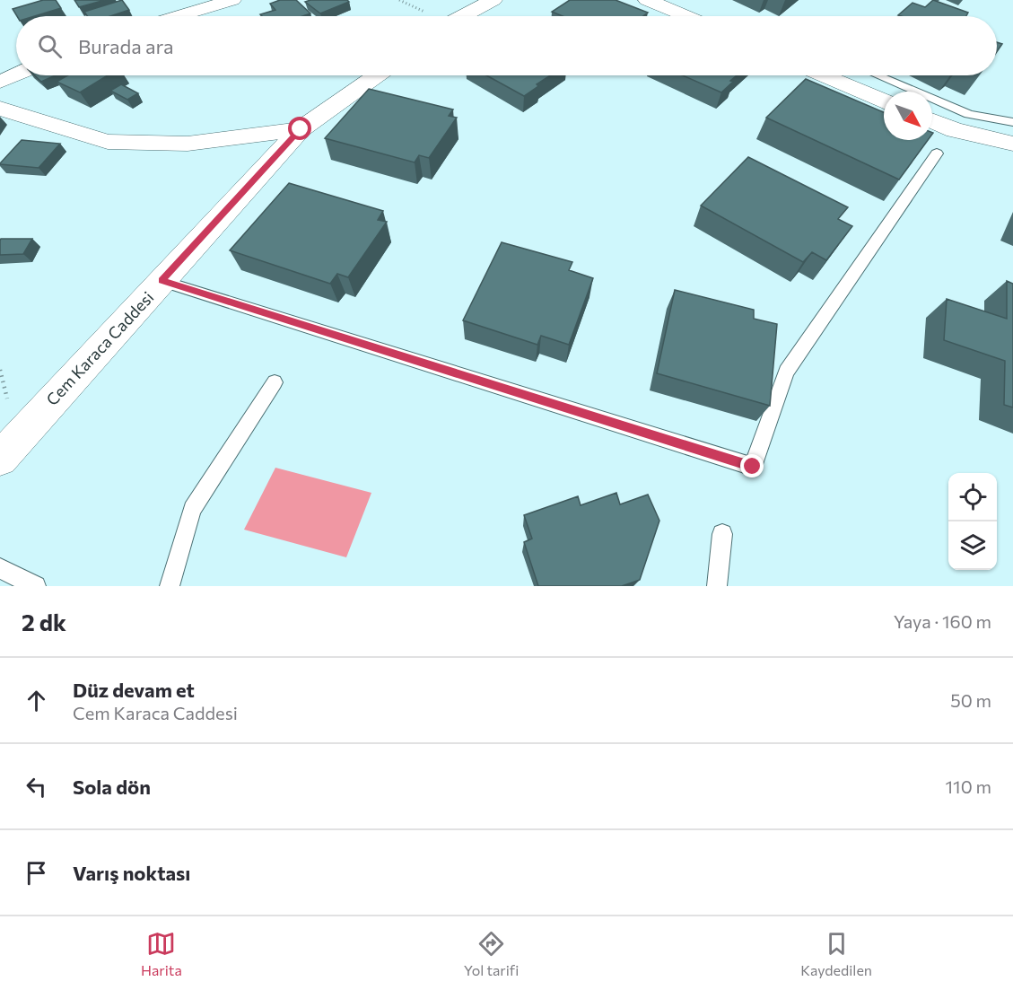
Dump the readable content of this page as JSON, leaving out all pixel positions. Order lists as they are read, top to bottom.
{
  "streets": {
    "street": ["Cem Karaca Caddesi"]
  },
  "north": "bottom right",
  "page": {
    "search": "Burada ara",
    "heading": ["2 dk", "Yaya · 160 m"],
    "list": [
      ["Düz devam et", "Cem Karaca Caddesi", "50 m"],
      ["Sola dön", "110 m"],
      "Varış noktası"
    ],
    "nav": ["Harita", "Yol tarifi", "Kaydedilen"]
  }
}
